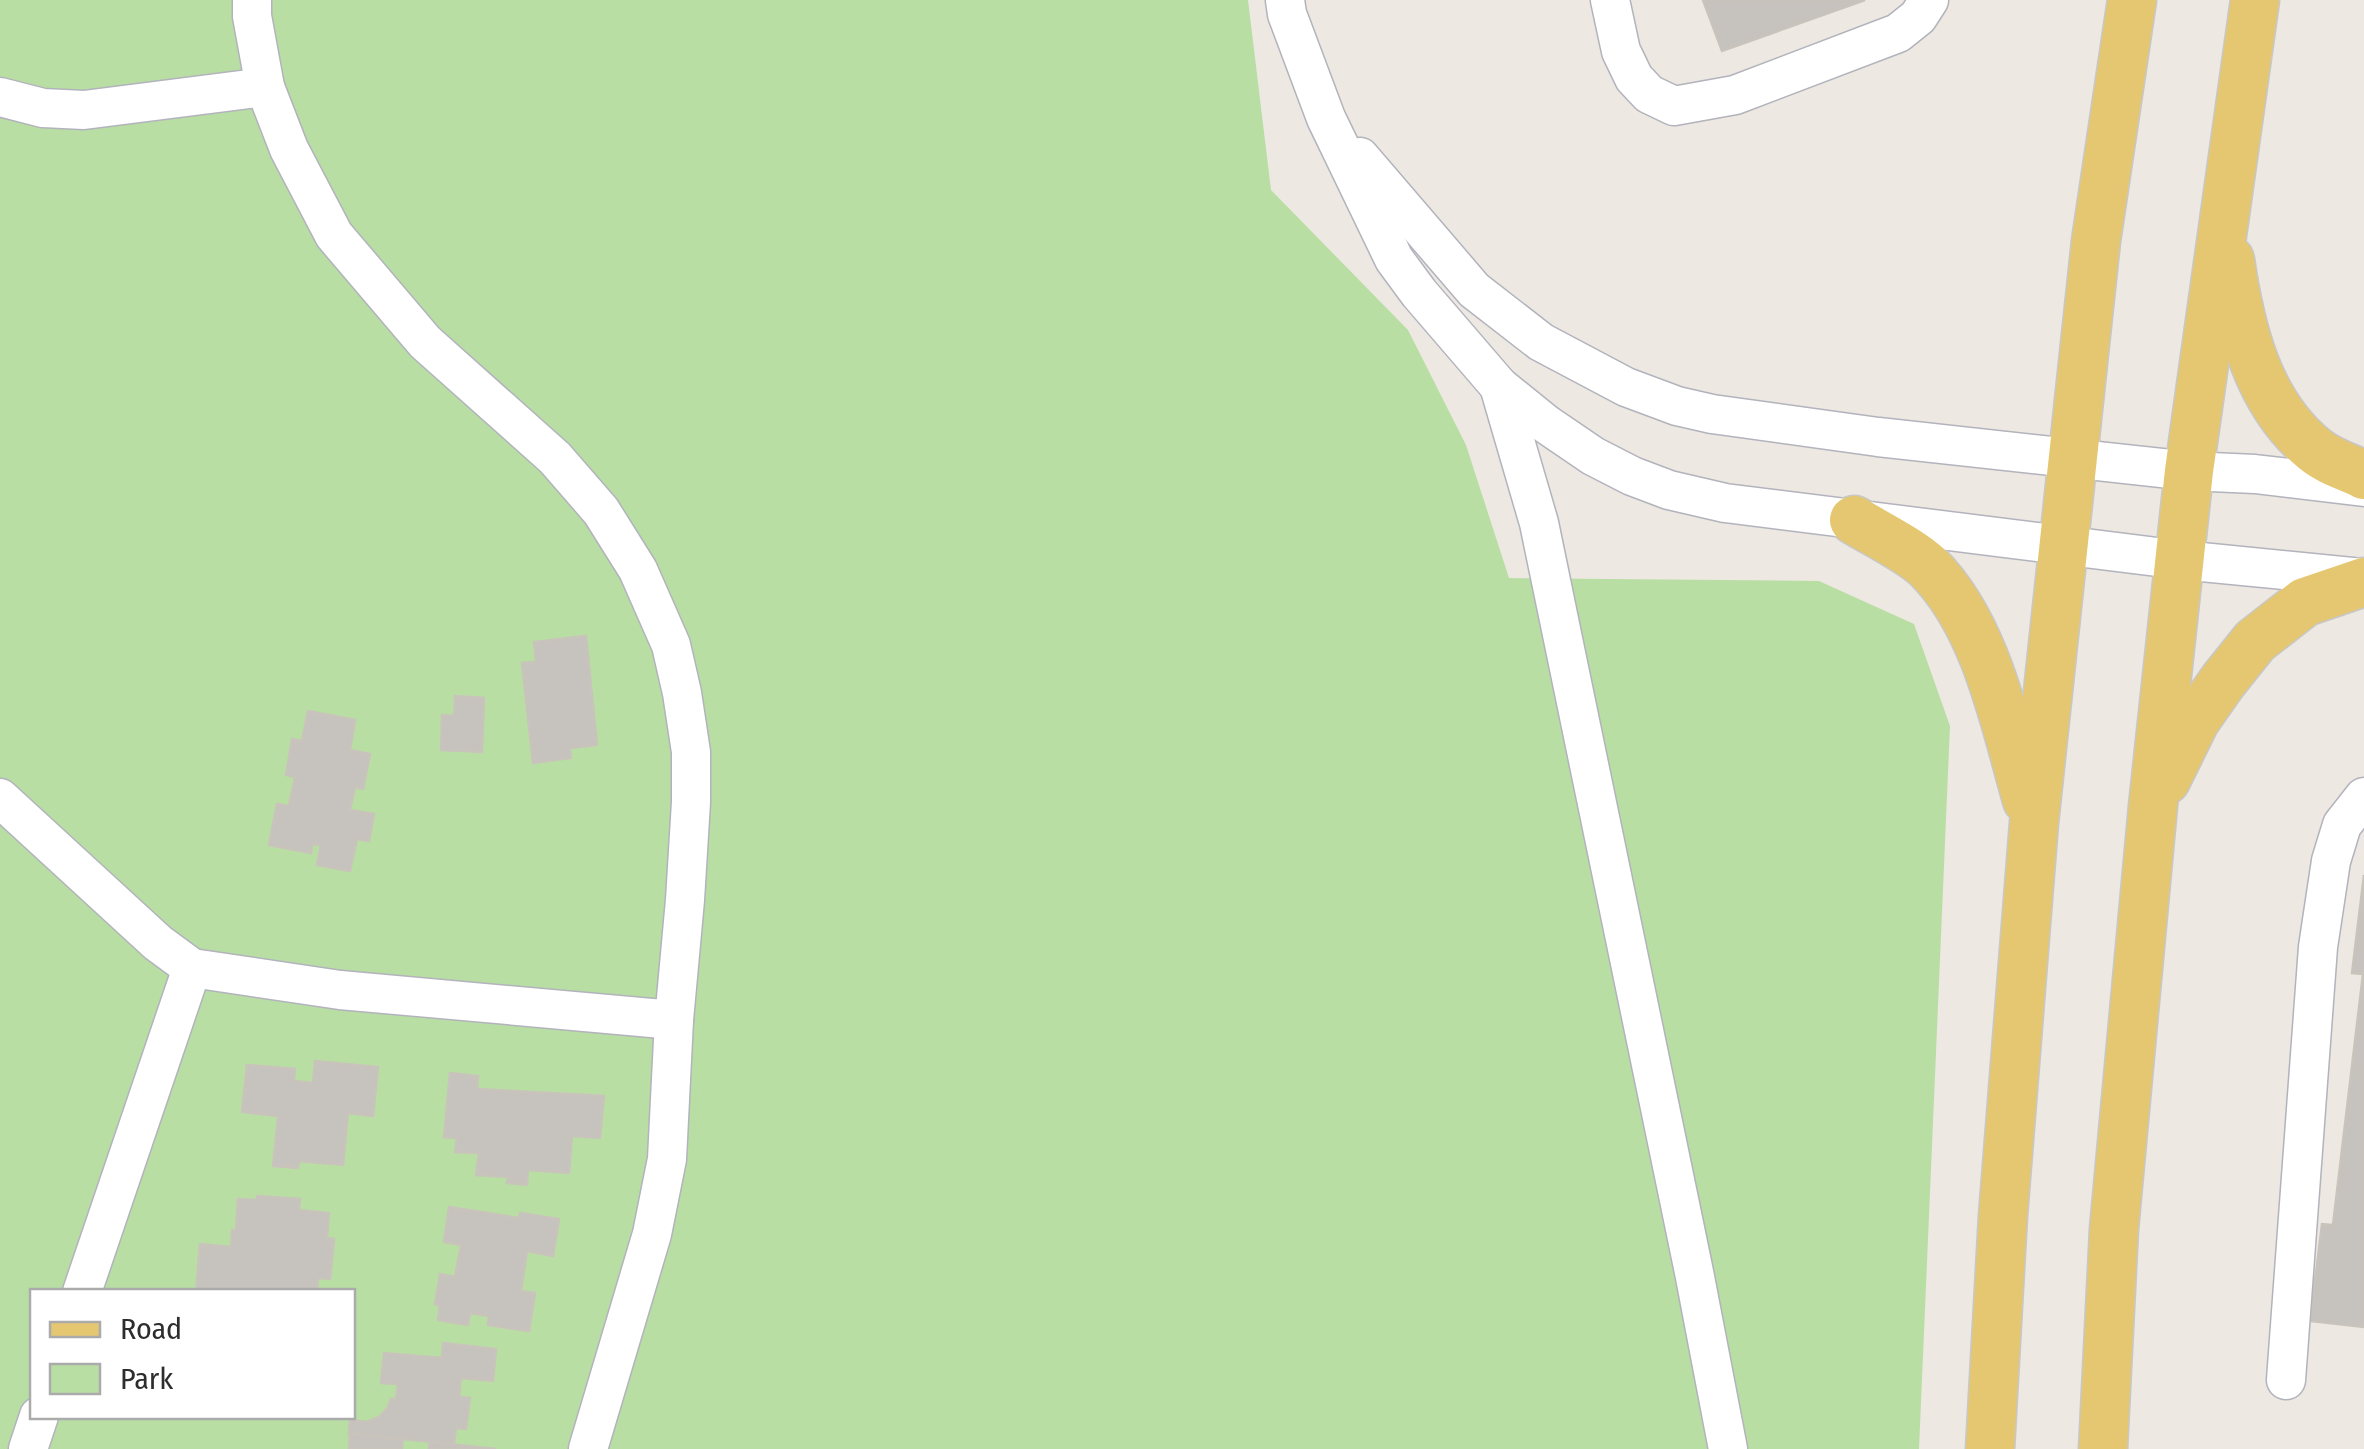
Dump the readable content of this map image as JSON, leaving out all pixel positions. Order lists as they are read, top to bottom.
{
  "legend": ["Road", "Park"]
}
